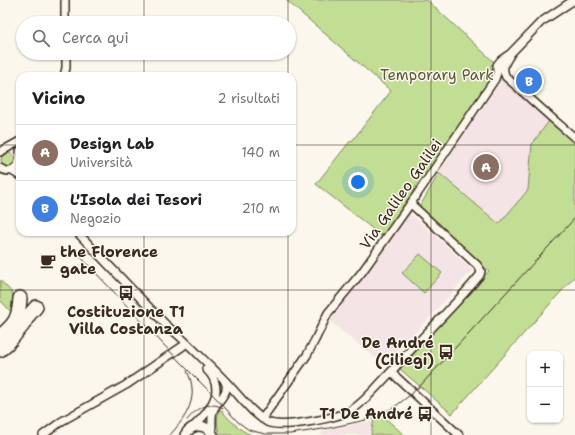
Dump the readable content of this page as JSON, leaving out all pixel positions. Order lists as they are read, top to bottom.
{
  "streets": {
    "street": ["Via Galileo Galilei"]
  },
  "parks": ["Temporary Park"],
  "places": {
    "cafe": ["the Florence gate"],
    "bus stop": ["Costituzione T1 Villa Costanza", "De André (Ciliegi)", "T1 De André"]
  },
  "page": {
    "search": "Cerca qui",
    "pins": ["B", "A"],
    "heading": ["Vicino", "2 risultati"],
    "list": [
      {
        "mark": "A",
        "name": "Design Lab",
        "note": "Università",
        "value": "140 m"
      },
      {
        "mark": "B",
        "name": "L'Isola dei Tesori",
        "note": "Negozio",
        "value": "210 m"
      }
    ],
    "map_buttons": ["+", "−"]
  }
}
